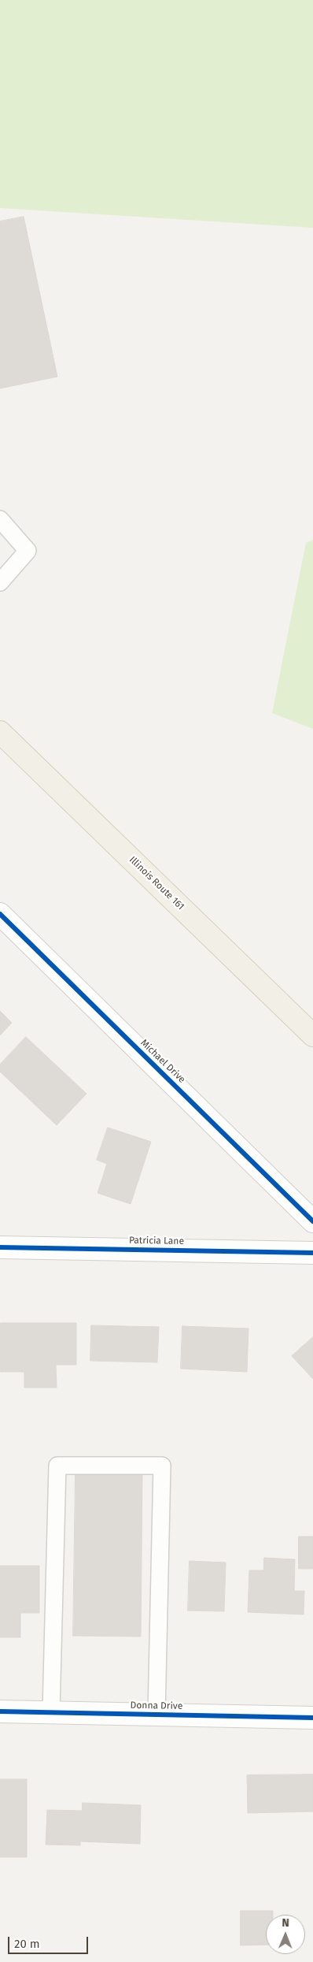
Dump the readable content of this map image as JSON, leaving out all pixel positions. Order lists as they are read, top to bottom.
{
  "streets": {
    "main road": ["Illinois Route 161"],
    "street": ["Michael Drive", "Patricia Lane", "Donna Drive"]
  },
  "scale_bar": "20 m",
  "north": "top"
}
